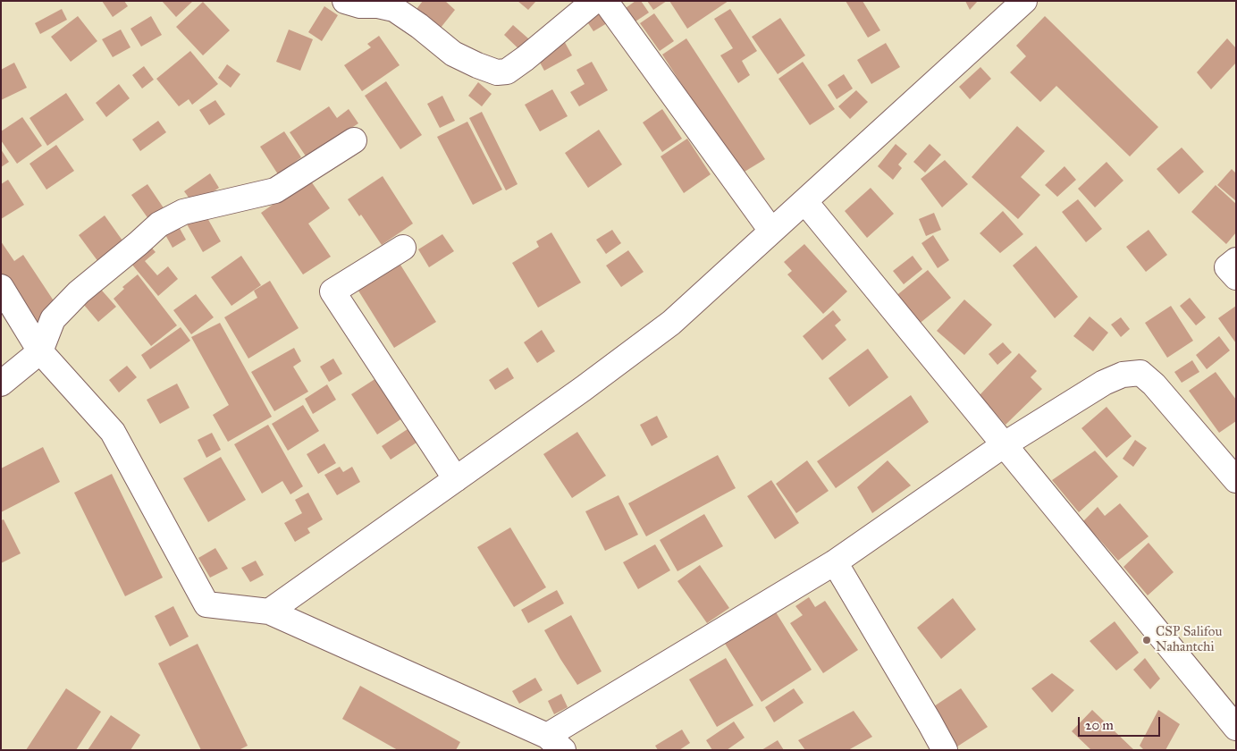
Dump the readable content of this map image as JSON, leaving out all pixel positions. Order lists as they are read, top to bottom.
{
  "places": ["CSP Salifou Nahantchi"],
  "scale_bar": "20 m"
}
